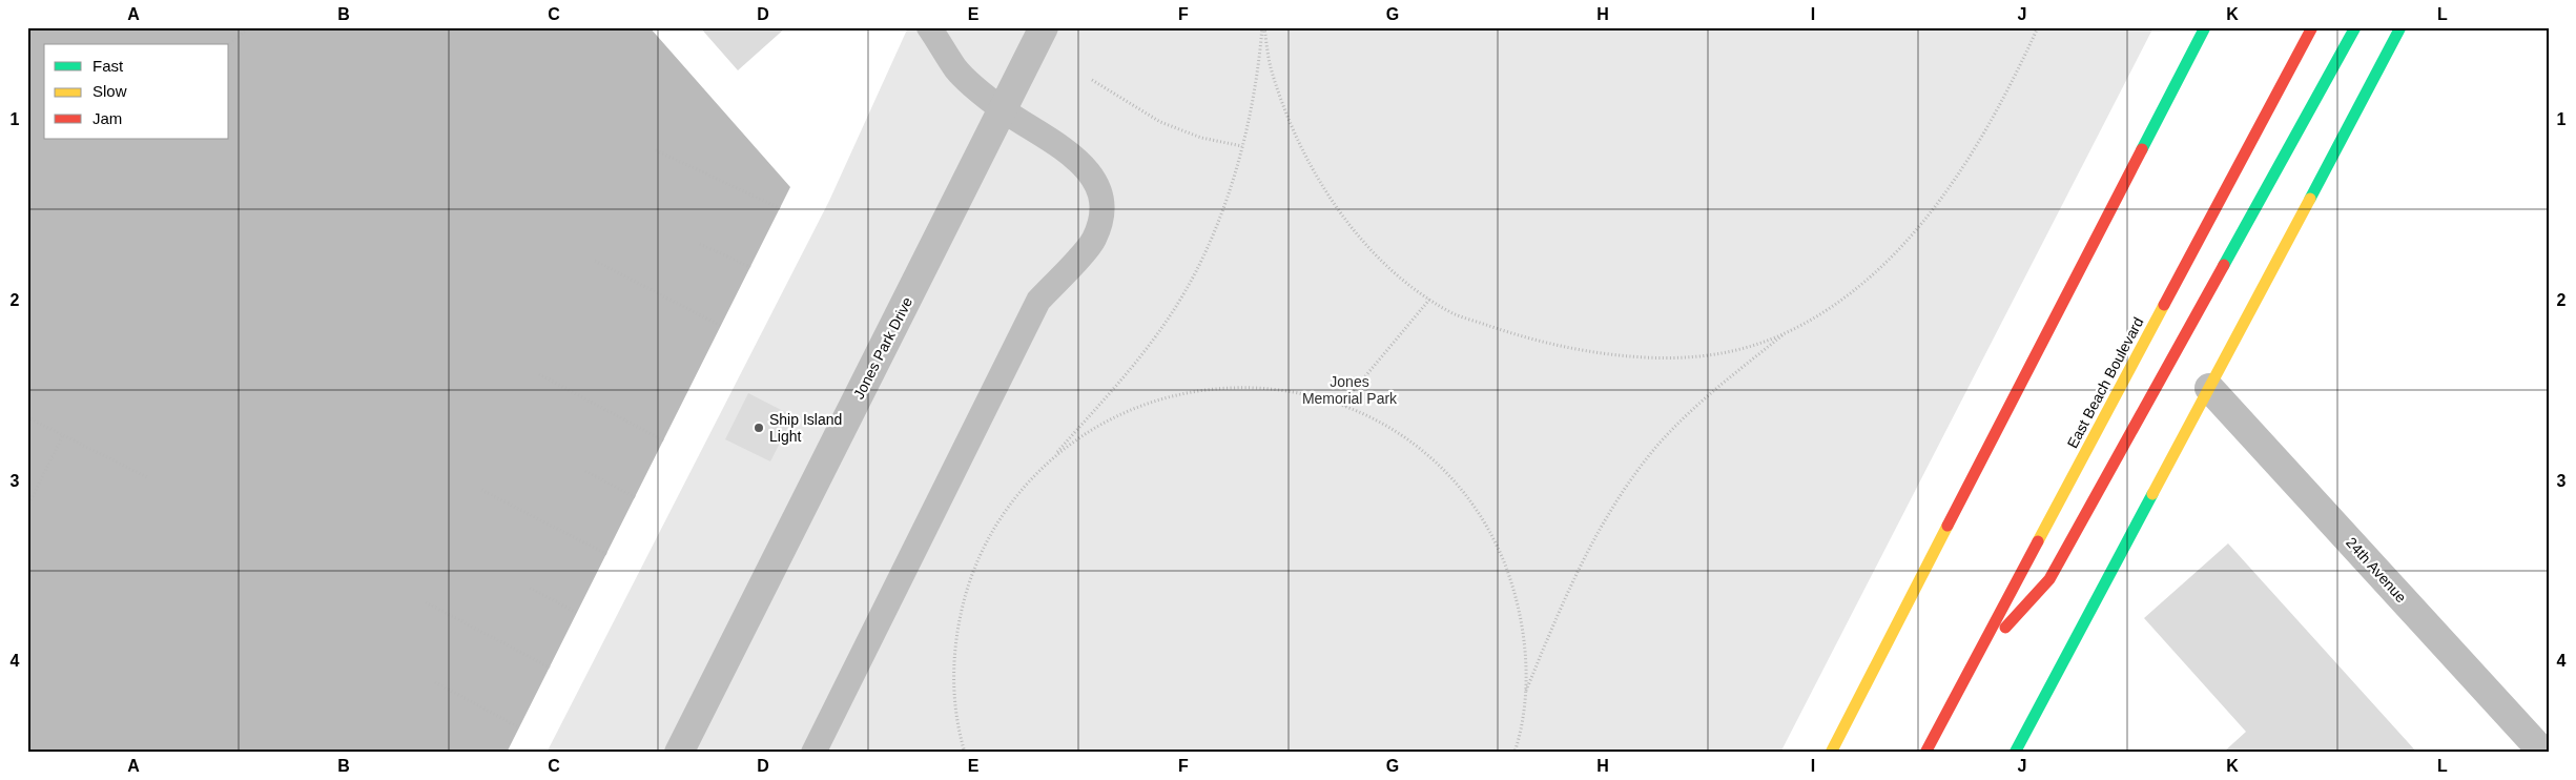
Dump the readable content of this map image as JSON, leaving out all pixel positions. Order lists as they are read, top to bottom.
{
  "streets": {
    "main road": ["East Beach Boulevard"],
    "street": ["Jones Park Drive", "24th Avenue"]
  },
  "parks": ["Jones Memorial Park"],
  "places": ["Ship Island Light"],
  "legend": ["Fast", "Slow", "Jam"],
  "grid": {
    "columns": [
      "A",
      "B",
      "C",
      "D",
      "E",
      "F",
      "G",
      "H",
      "I",
      "J",
      "K",
      "L"
    ],
    "rows": [
      "1",
      "2",
      "3",
      "4"
    ]
  }
}
